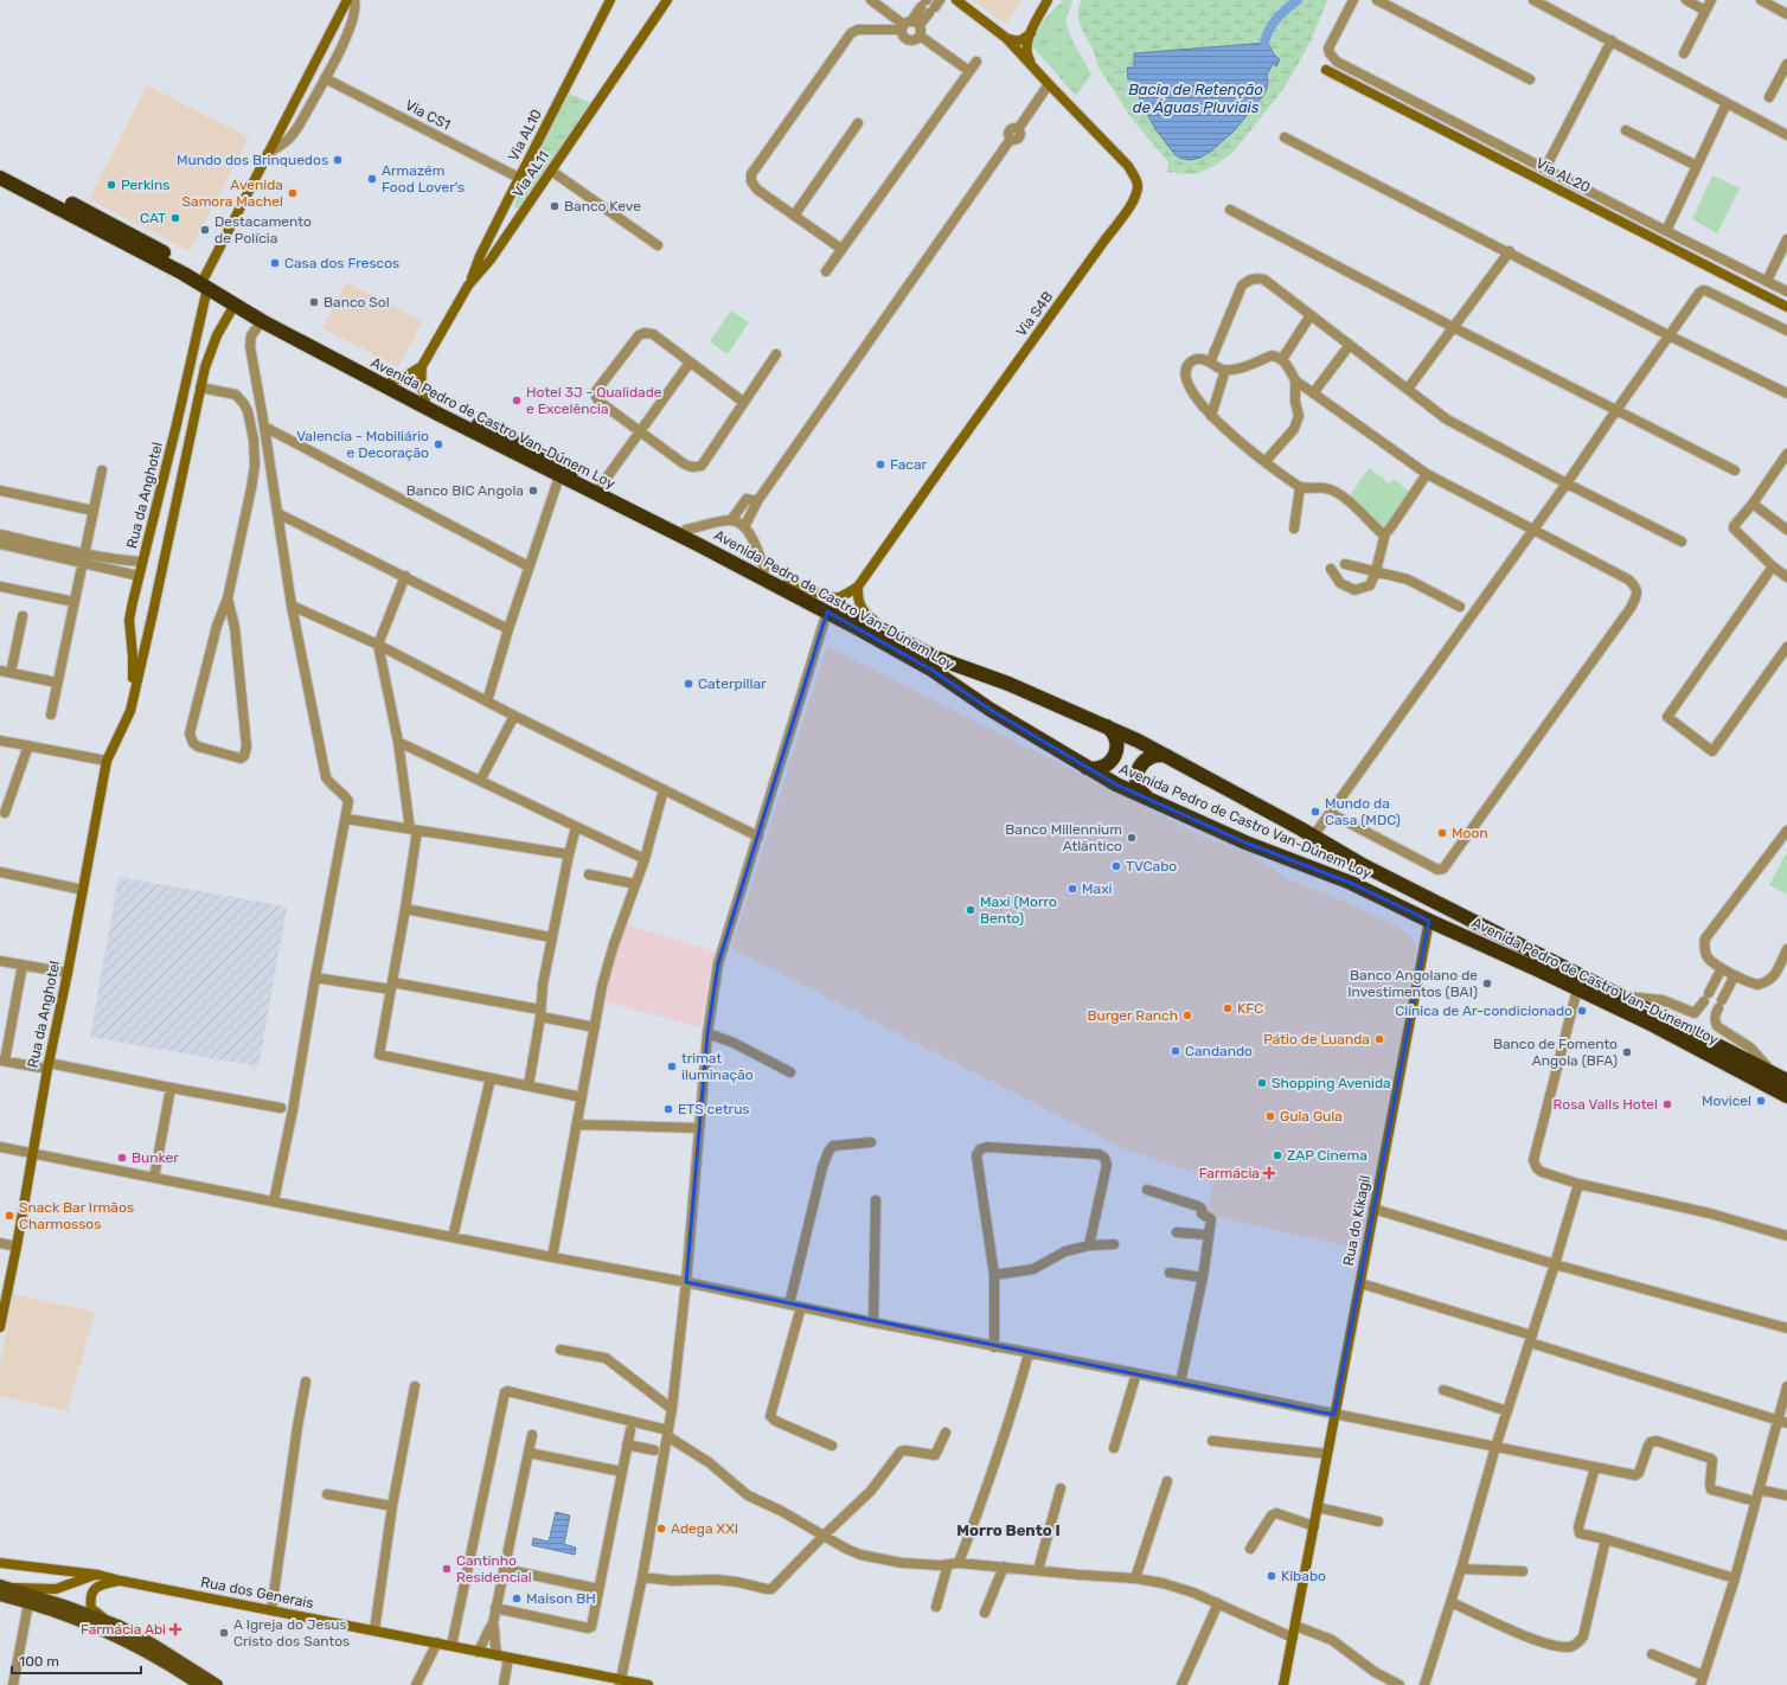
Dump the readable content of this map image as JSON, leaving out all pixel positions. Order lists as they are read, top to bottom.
{
  "streets": {
    "highway": ["Avenida Pedro de Castro Van-Dúnem Loy"],
    "street": [
      "Via CS1",
      "Via AL10",
      "Via AL11",
      "Via AL20",
      "Via S4B",
      "Rua da Anghotel",
      "Rua do Kikagil",
      "Rua dos Generais"
    ]
  },
  "crossings": [
    ["Via CS1", "Via AL10"],
    ["Via AL10", "Via AL11"],
    ["Via AL11", "Avenida Pedro de Castro Van-Dúnem Loy"],
    ["Avenida Pedro de Castro Van-Dúnem Loy", "Rua da Anghotel"],
    ["Avenida Pedro de Castro Van-Dúnem Loy", "Rua do Kikagil"]
  ],
  "districts": ["Morro Bento I"],
  "water": ["Bacia de Retenção de Águas Pluviais"],
  "places": {
    "other": [
      "Mundo dos Brinquedos",
      "Armazém Food Lover's",
      "Perkins",
      "Avenida Samora Machel",
      "Banco Keve",
      "CAT",
      "Destacamento de Polícia",
      "Casa dos Frescos",
      "Banco Sol",
      "Hotel 3J - Qualidade e Excelência",
      "Valencia - Mobiliário e Decoração",
      "Facar",
      "Banco BIC Angola",
      "Caterpillar",
      "Mundo da Casa (MDC)",
      "Moon",
      "Banco Millennium Atlântico",
      "TVCabo",
      "Maxi",
      "Maxi (Morro Bento)",
      "Banco Angolano de Investimentos (BAI)",
      "KFC",
      "Clínica de Ar-condicionado",
      "Burger Ranch",
      "Pátio de Luanda",
      "Candando",
      "Banco de Fomento Angola (BFA)",
      "trimat iluminação",
      "Shopping Avenida",
      "Movicel",
      "Rosa Valls Hotel",
      "ETS cetrus",
      "Gula Gula",
      "ZAP Cinema",
      "Bunker",
      "Snack Bar Irmãos Charmossos",
      "Adega XXI",
      "Cantinho Residencial",
      "Kibabo",
      "Maison BH",
      "A Igreja do Jesus Cristo dos Santos"
    ],
    "health": ["Farmácia", "Farmácia Abi"]
  },
  "scale_bar": "100 m"
}
